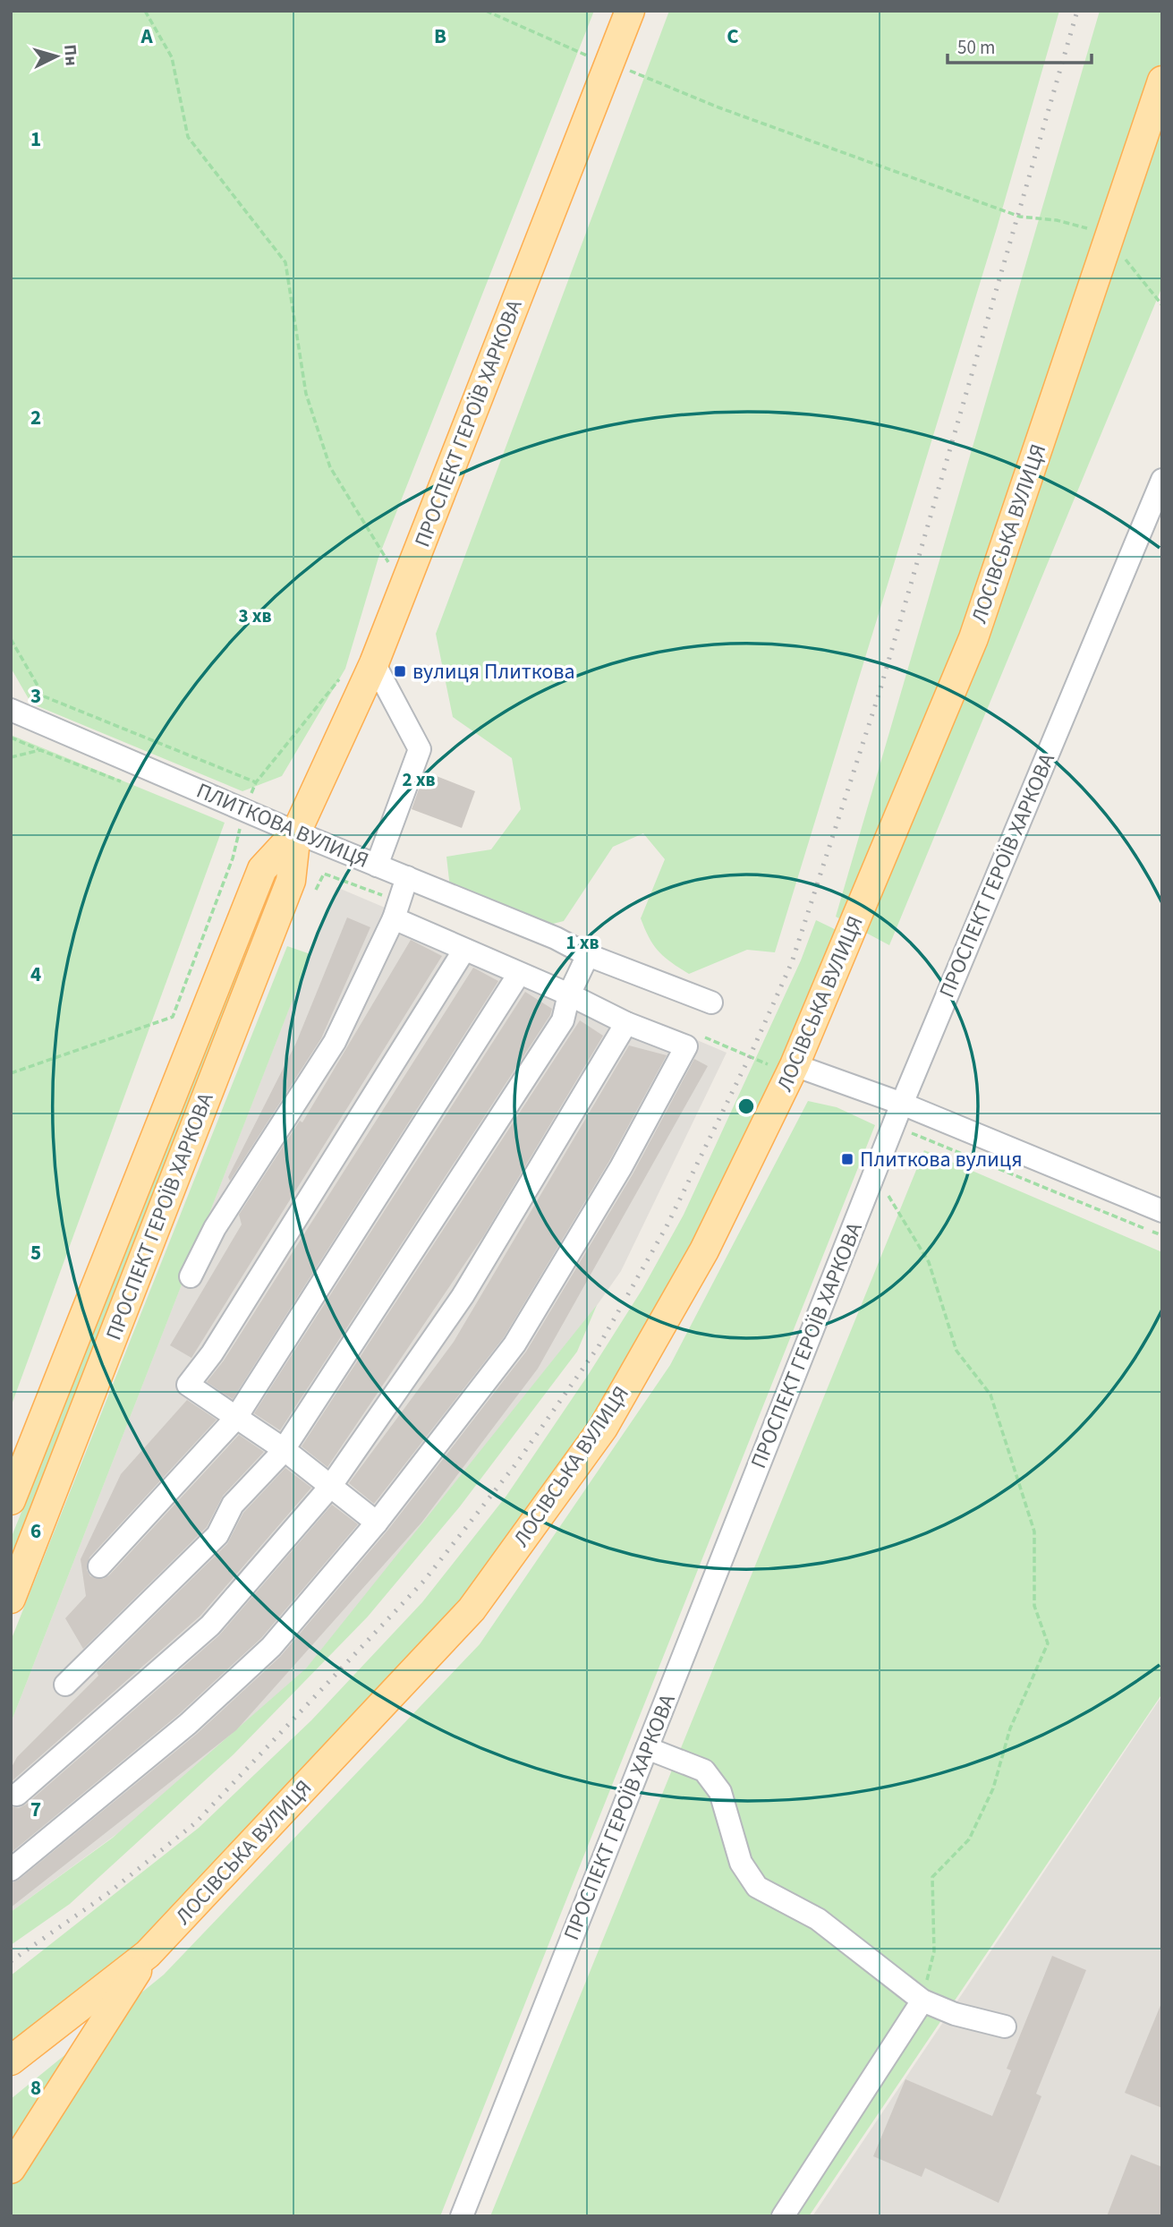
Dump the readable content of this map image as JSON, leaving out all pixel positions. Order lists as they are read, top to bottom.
{
  "streets": {
    "main road": ["ПРОСПЕКТ ГЕРОЇВ ХАРКОВА", "ЛОСІВСЬКА ВУЛИЦЯ"],
    "street": ["ПЛИТКОВА ВУЛИЦЯ"]
  },
  "crossings": [
    ["ПРОСПЕКТ ГЕРОЇВ ХАРКОВА", "ПЛИТКОВА ВУЛИЦЯ"]
  ],
  "places": {
    "transit": ["вулиця Плиткова", "Плиткова вулиця"]
  },
  "scale_bar": "50 m",
  "north": "right",
  "grid": {
    "columns": ["A", "B", "C"],
    "rows": [
      "1",
      "2",
      "3",
      "4",
      "5",
      "6",
      "7",
      "8"
    ]
  },
  "rings": ["3 хв", "2 хв", "1 хв"]
}
